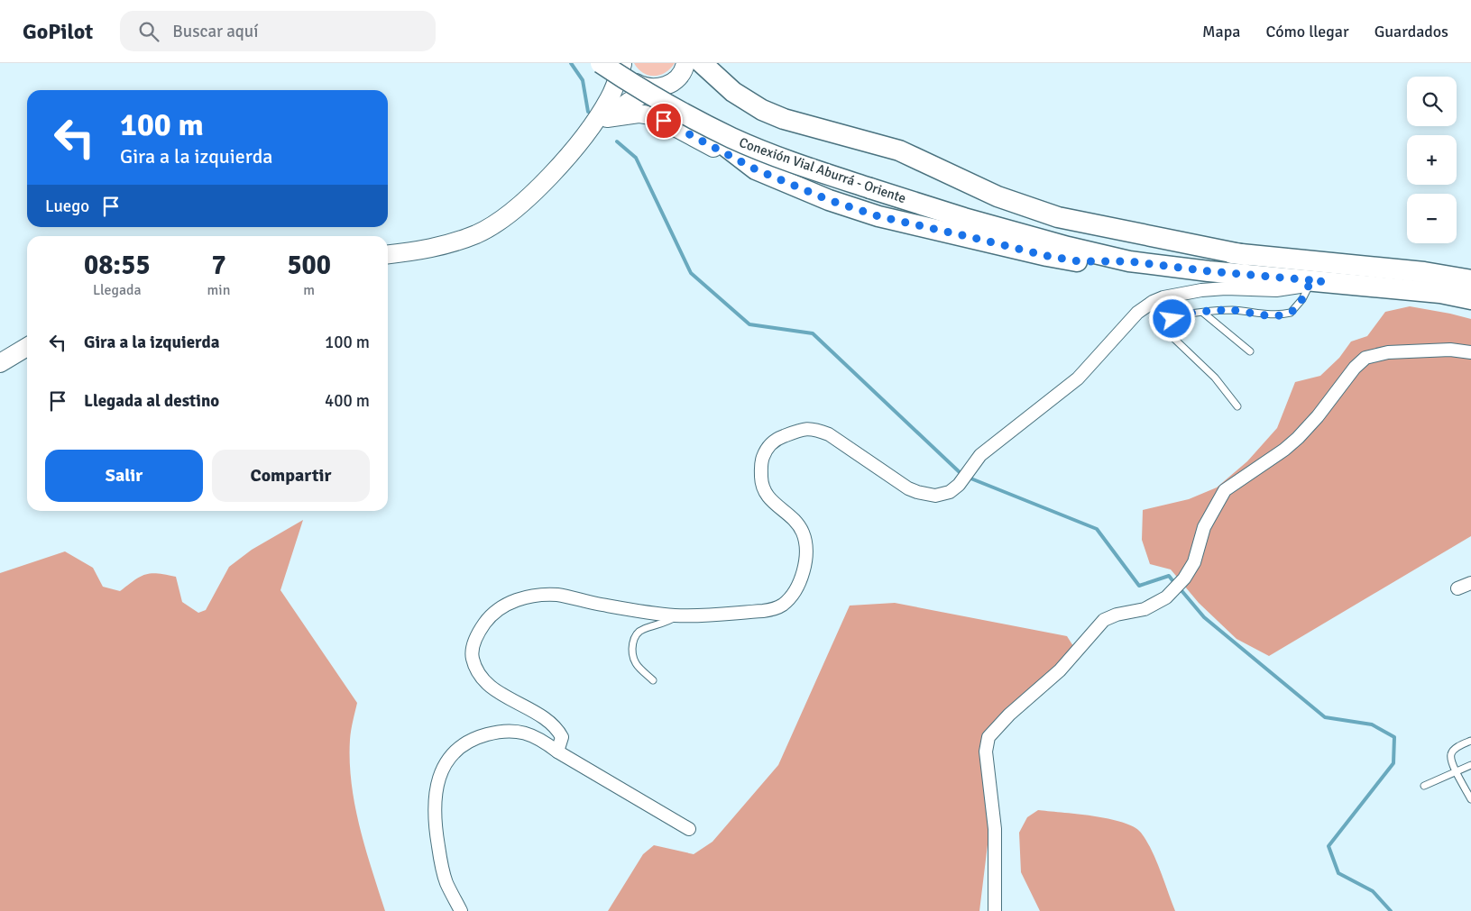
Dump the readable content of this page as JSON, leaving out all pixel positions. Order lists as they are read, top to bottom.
{
  "streets": {
    "main road": ["Conexión Vial Aburrá - Oriente"]
  },
  "page": {
    "header": "GoPilot",
    "search": "Buscar aquí",
    "nav": ["Mapa", "Cómo llegar", "Guardados"],
    "map_buttons": ["+", "−"],
    "turn": ["100 m", "Gira a la izquierda"],
    "then": "Luego",
    "eta": [
      "08:55",
      "Llegada",
      "7",
      "min",
      "500",
      "m"
    ],
    "list": [
      {
        "name": "Gira a la izquierda",
        "value": "100 m"
      },
      {
        "name": "Llegada al destino",
        "value": "400 m"
      }
    ],
    "buttons": ["Salir", "Compartir"]
  }
}
